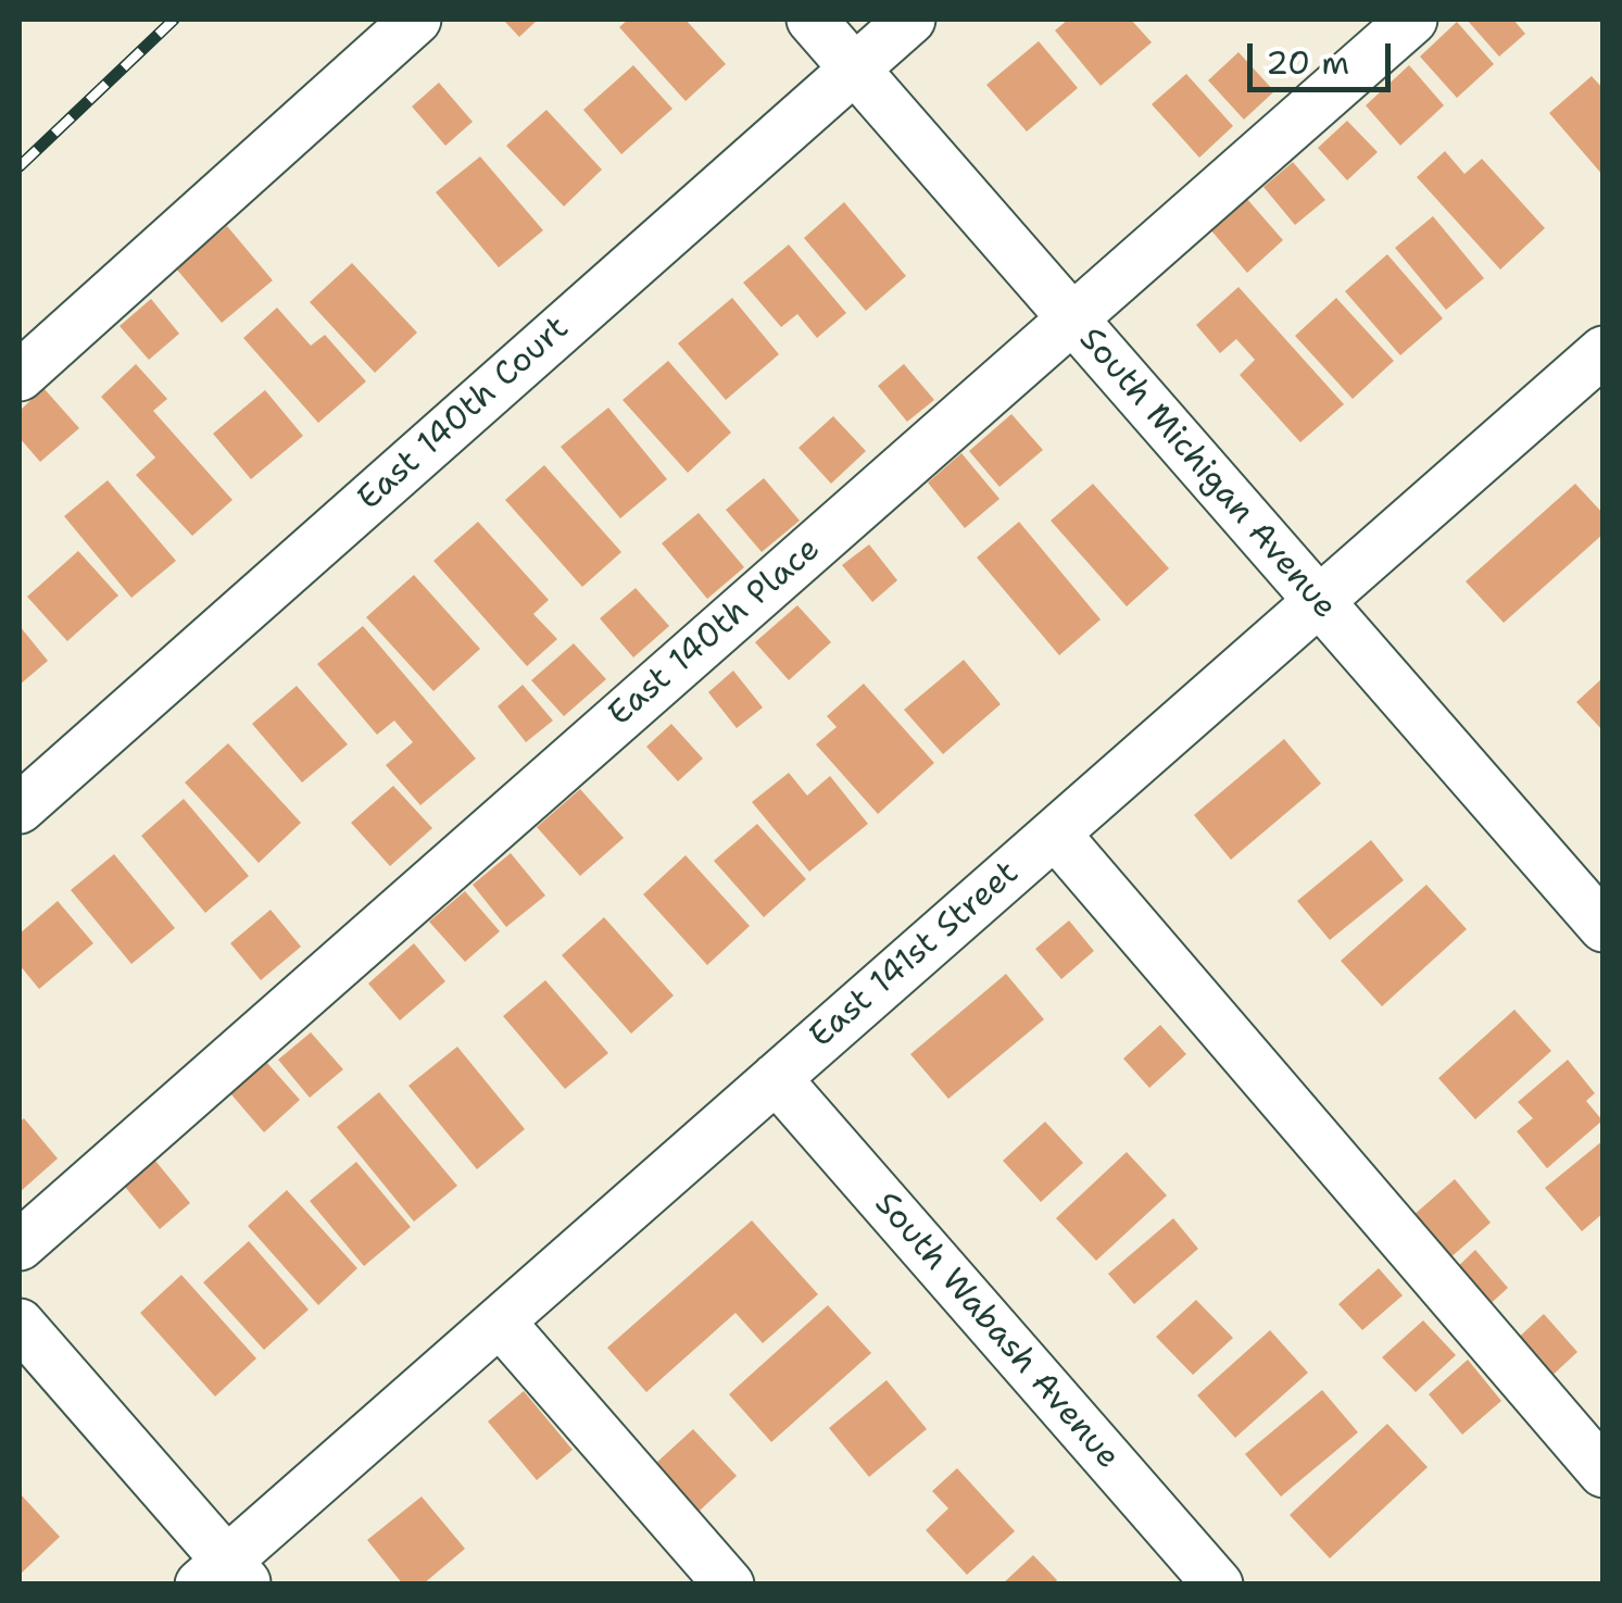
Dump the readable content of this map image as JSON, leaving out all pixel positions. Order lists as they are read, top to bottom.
{
  "streets": {
    "street": [
      "East 140th Court",
      "South Michigan Avenue",
      "East 140th Place",
      "East 141st Street",
      "South Wabash Avenue"
    ]
  },
  "crossings": [
    ["East 140th Court", "South Michigan Avenue"],
    ["South Michigan Avenue", "East 140th Place"],
    ["South Michigan Avenue", "East 141st Street"],
    ["East 141st Street", "South Wabash Avenue"]
  ],
  "scale_bar": "20 m"
}
